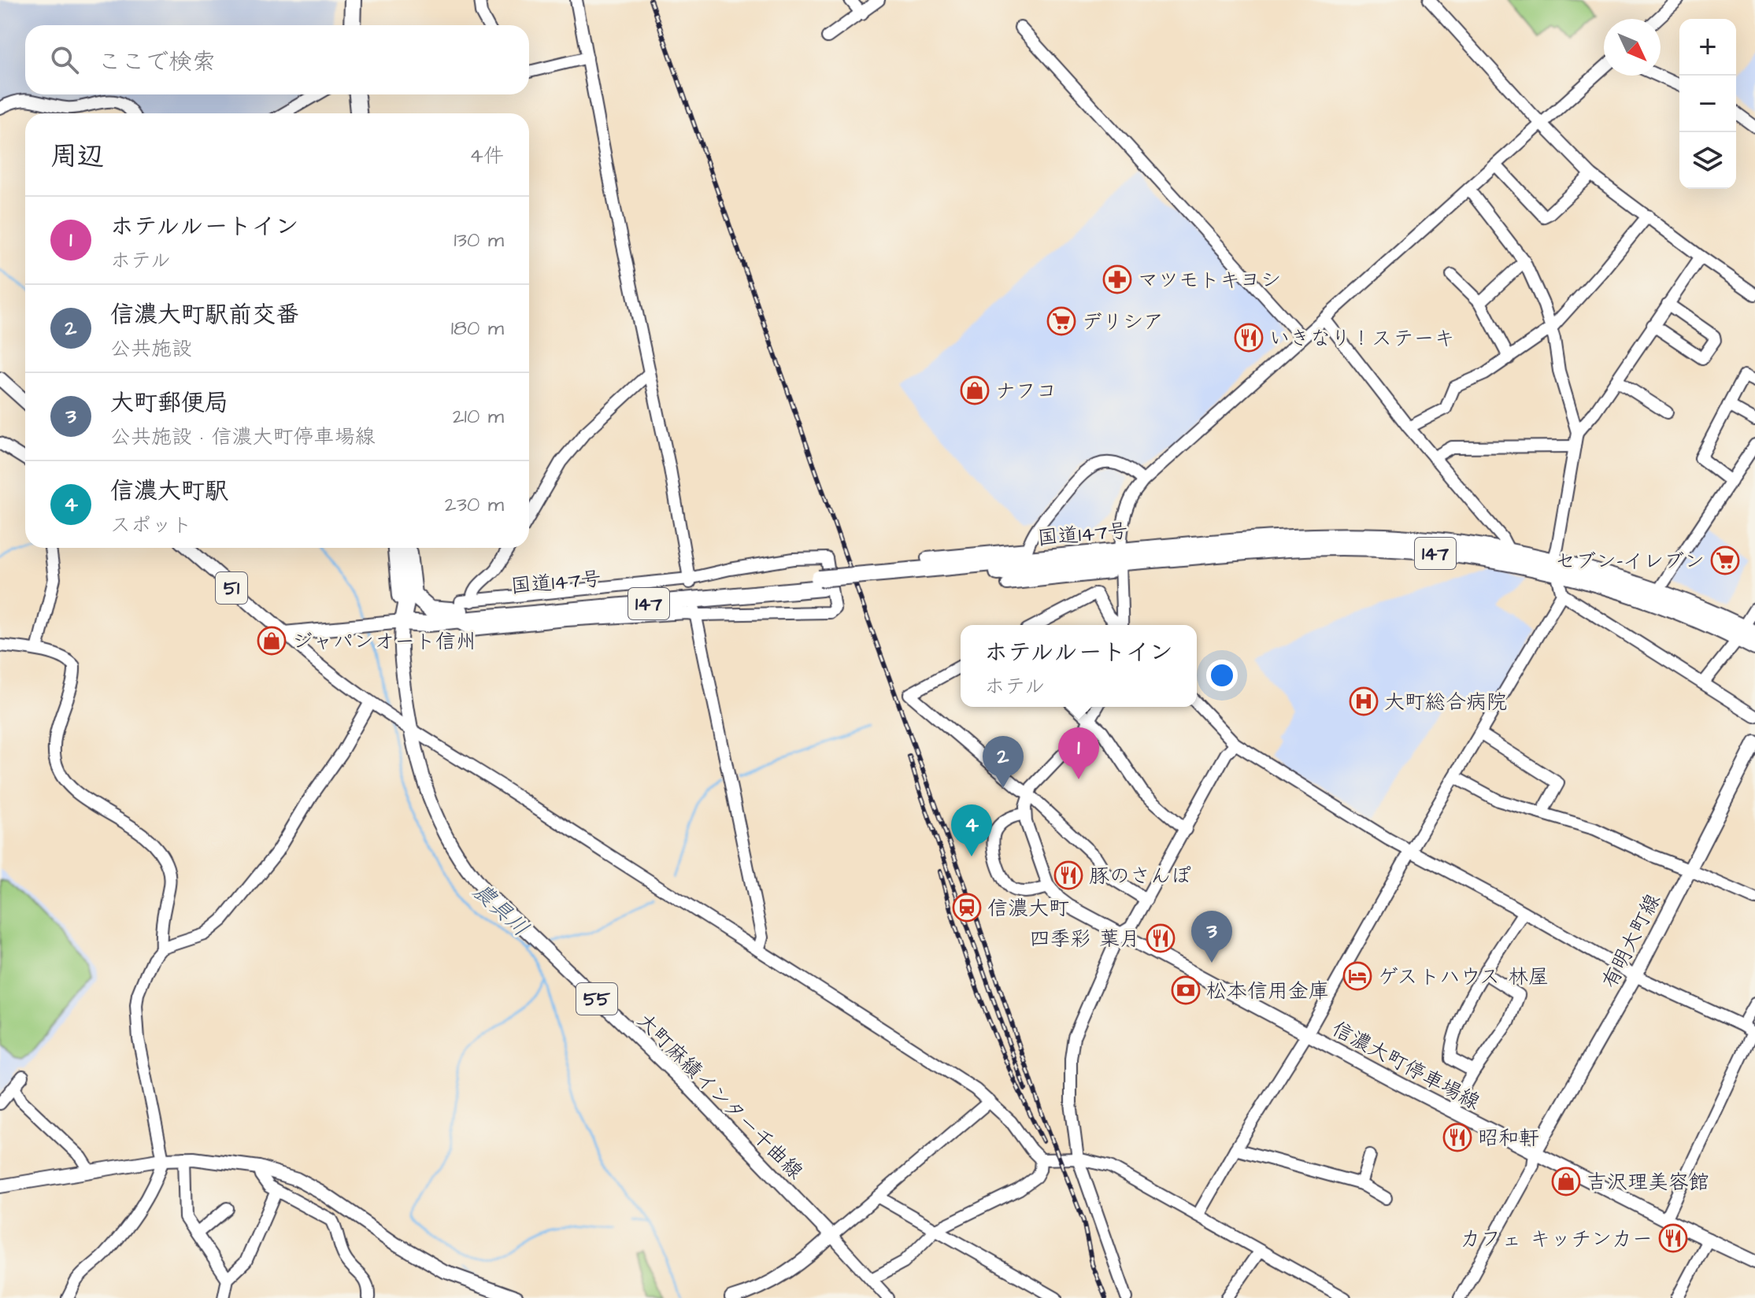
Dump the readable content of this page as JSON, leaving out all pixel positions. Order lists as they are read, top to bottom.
{
  "streets": {
    "highway": ["国道147号", "147"],
    "main road": [
      "51",
      "有明大町線",
      "55",
      "信濃大町停車場線",
      "大町麻績インター千曲線"
    ]
  },
  "crossings": [
    ["国道147号", "147"],
    ["国道147号", "大町麻績インター千曲線"],
    ["147", "大町麻績インター千曲線"],
    ["有明大町線", "信濃大町停車場線"]
  ],
  "water": ["農具川"],
  "places": {
    "pharmacy": ["マツモトキヨシ"],
    "supermarket": ["デリシア", "セブン-イレブン"],
    "restaurant": [
      "いきなり！ステーキ",
      "豚のさんぽ",
      "四季彩 葉月",
      "昭和軒",
      "カフェ キッチンカー"
    ],
    "shop": ["ナフコ", "ジャパンオート信州", "吉沢理美容館"],
    "hospital": ["大町総合病院"],
    "station": ["信濃大町"],
    "hotel": ["ゲストハウス 林屋"],
    "bank": ["松本信用金庫"]
  },
  "north": "bottom right",
  "page": {
    "map_buttons": ["+", "−"],
    "search": "ここで検索",
    "heading": ["周辺", "4件"],
    "list": [
      {
        "mark": "1",
        "name": "ホテルルートイン",
        "note": "ホテル",
        "value": "130 m"
      },
      {
        "mark": "2",
        "name": "信濃大町駅前交番",
        "note": "公共施設",
        "value": "180 m"
      },
      {
        "mark": "3",
        "name": "大町郵便局",
        "note": "公共施設 · 信濃大町停車場線",
        "value": "210 m"
      },
      {
        "mark": "4",
        "name": "信濃大町駅",
        "note": "スポット",
        "value": "230 m"
      }
    ],
    "popup": ["ホテルルートイン", "ホテル"],
    "pins": [
      "1",
      "2",
      "4",
      "3"
    ]
  }
}
